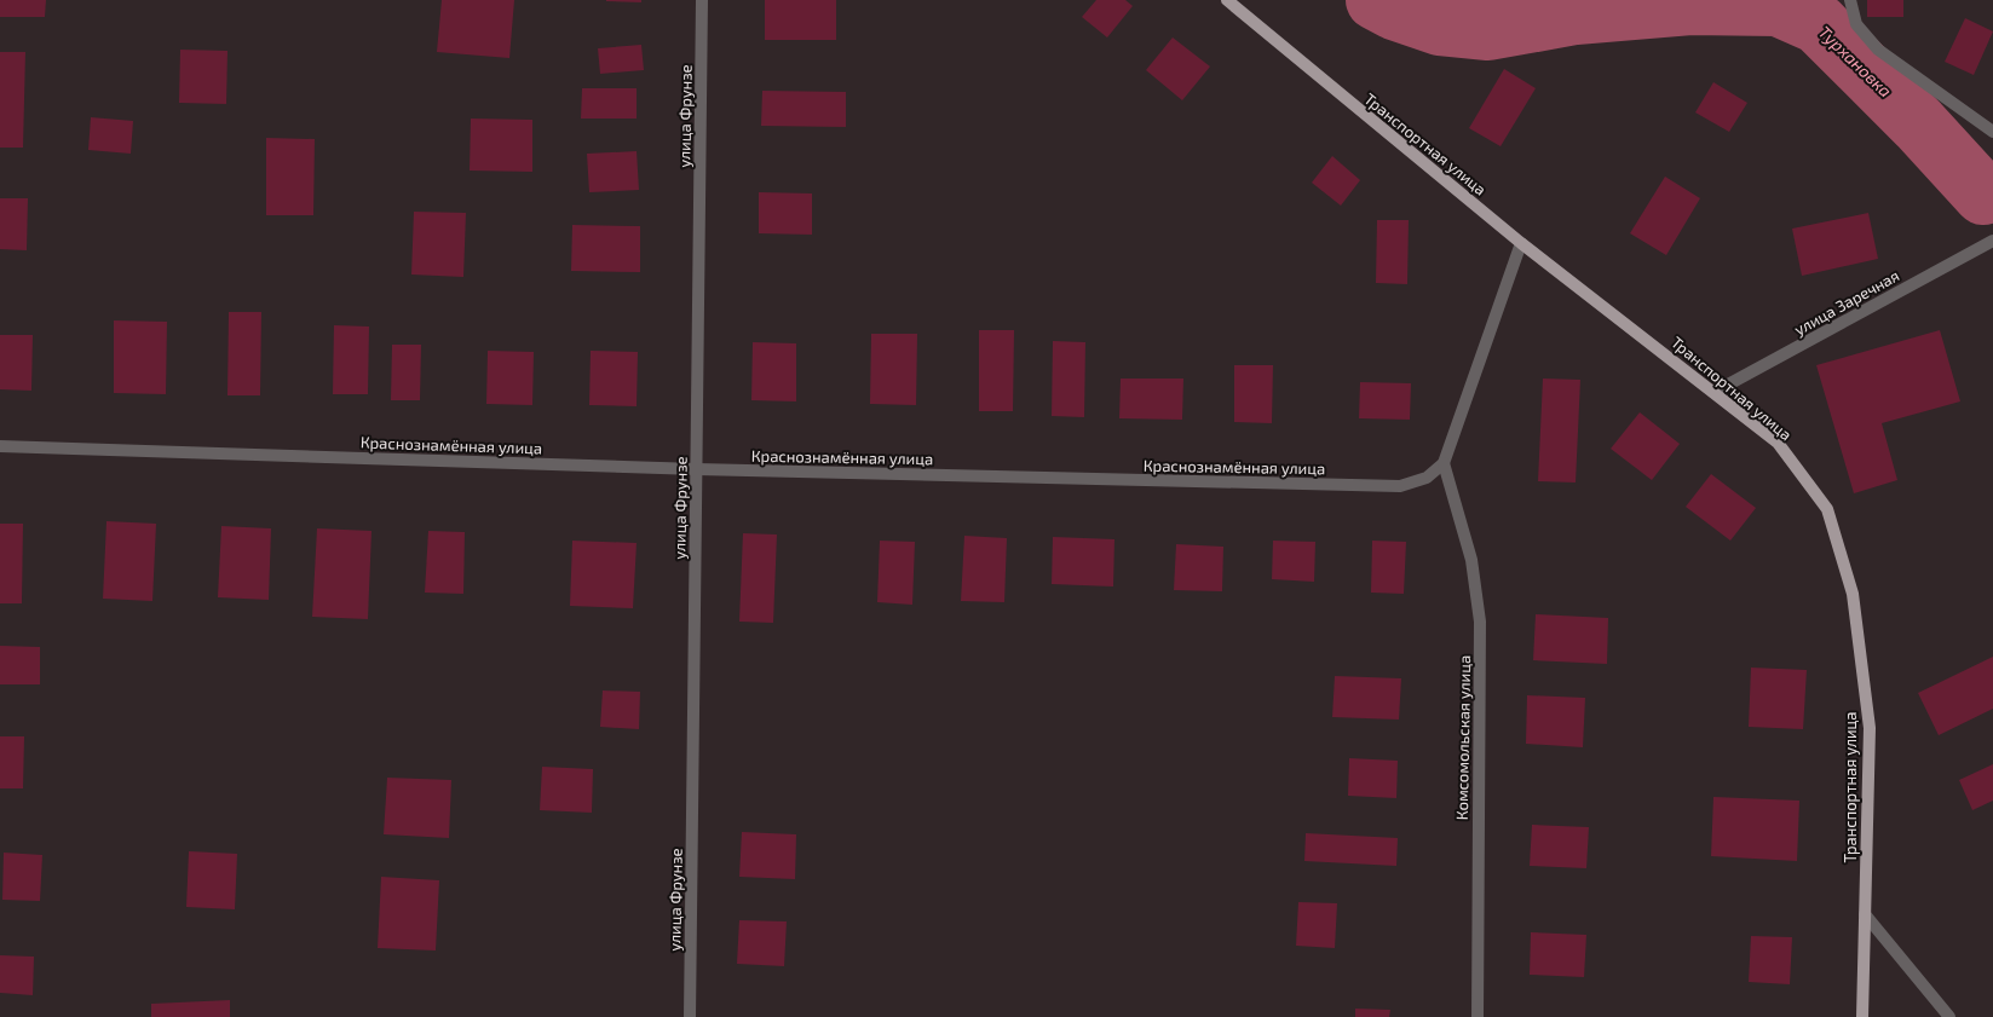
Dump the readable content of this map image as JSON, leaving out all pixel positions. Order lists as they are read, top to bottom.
{
  "streets": {
    "main road": ["Транспортная улица"],
    "street": [
      "улица Фрунзе",
      "улица Заречная",
      "Краснознамённая улица",
      "Комсомольская улица"
    ]
  },
  "crossings": [
    ["улица Фрунзе", "Краснознамённая улица"],
    ["Транспортная улица", "улица Заречная"],
    ["Краснознамённая улица", "Комсомольская улица"]
  ],
  "water": ["Турхановка"]
}
